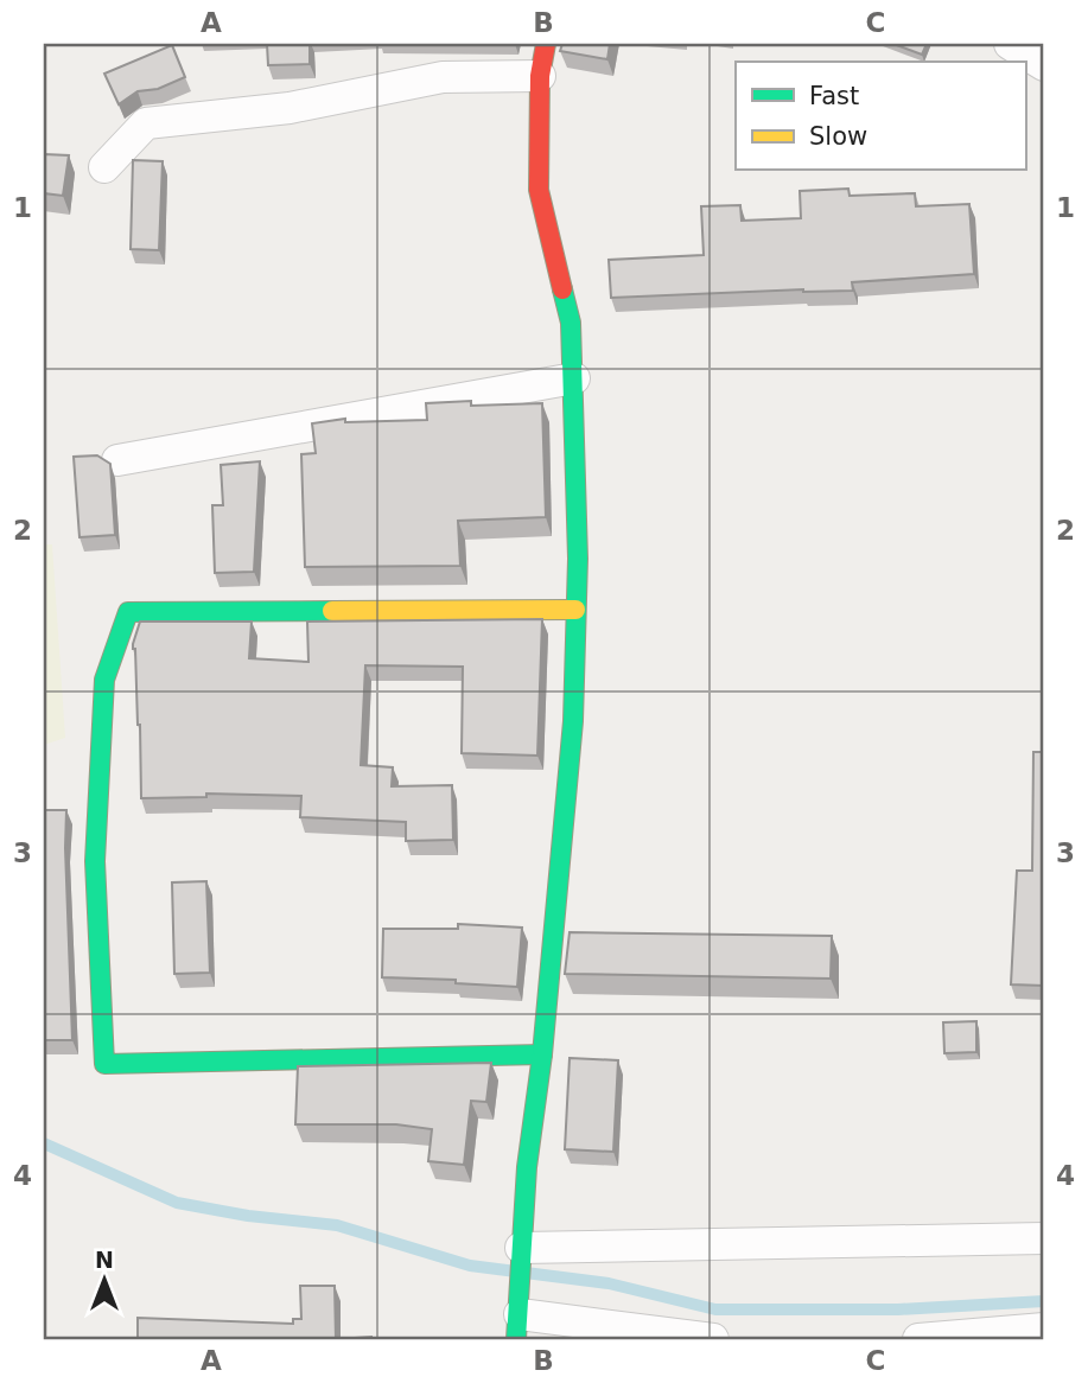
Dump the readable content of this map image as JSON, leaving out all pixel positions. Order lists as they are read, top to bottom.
{
  "legend": ["Fast", "Slow"],
  "north": "top",
  "grid": {
    "columns": ["A", "B", "C"],
    "rows": [
      "1",
      "2",
      "3",
      "4"
    ]
  }
}
